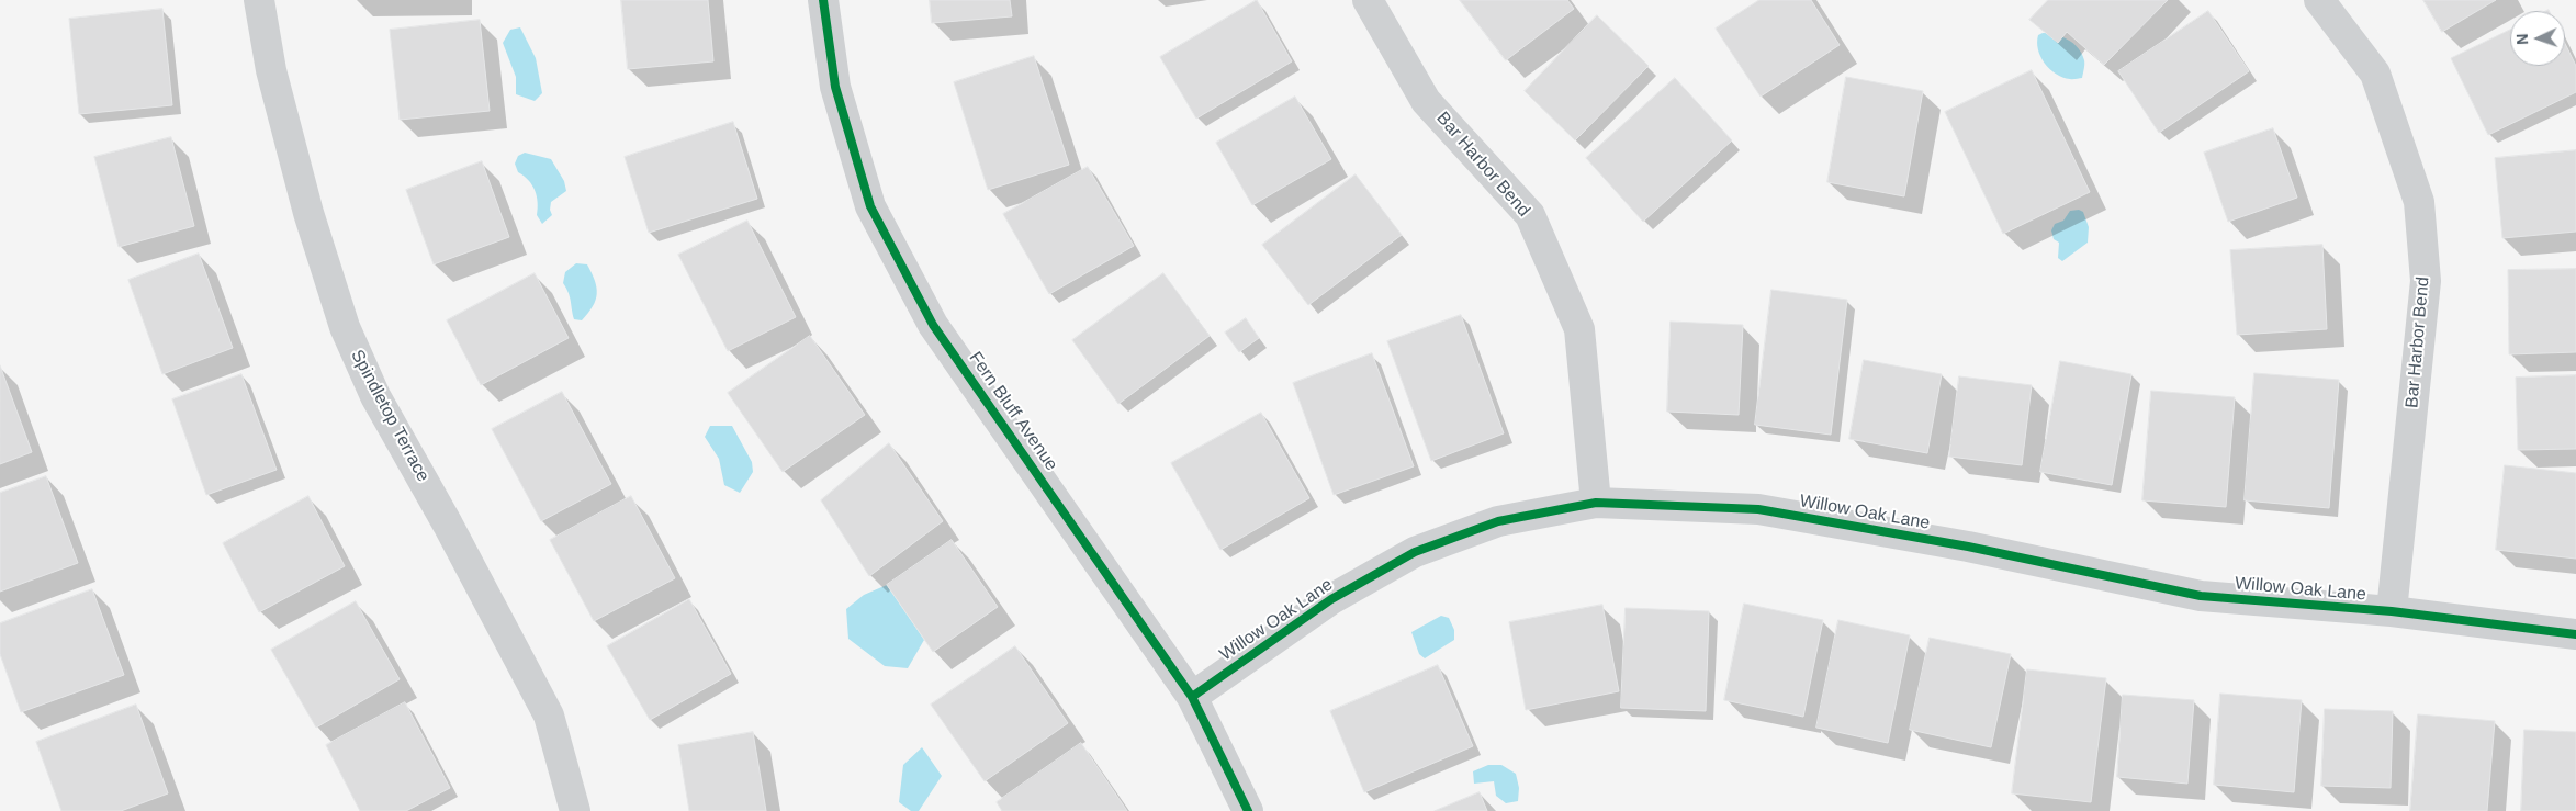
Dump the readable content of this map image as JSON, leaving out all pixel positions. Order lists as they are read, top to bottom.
{
  "streets": {
    "street": [
      "Bar Harbor Bend",
      "Fern Bluff Avenue",
      "Spindletop Terrace",
      "Willow Oak Lane"
    ]
  },
  "crossings": [
    ["Bar Harbor Bend", "Willow Oak Lane"],
    ["Fern Bluff Avenue", "Willow Oak Lane"]
  ],
  "north": "left"
}
